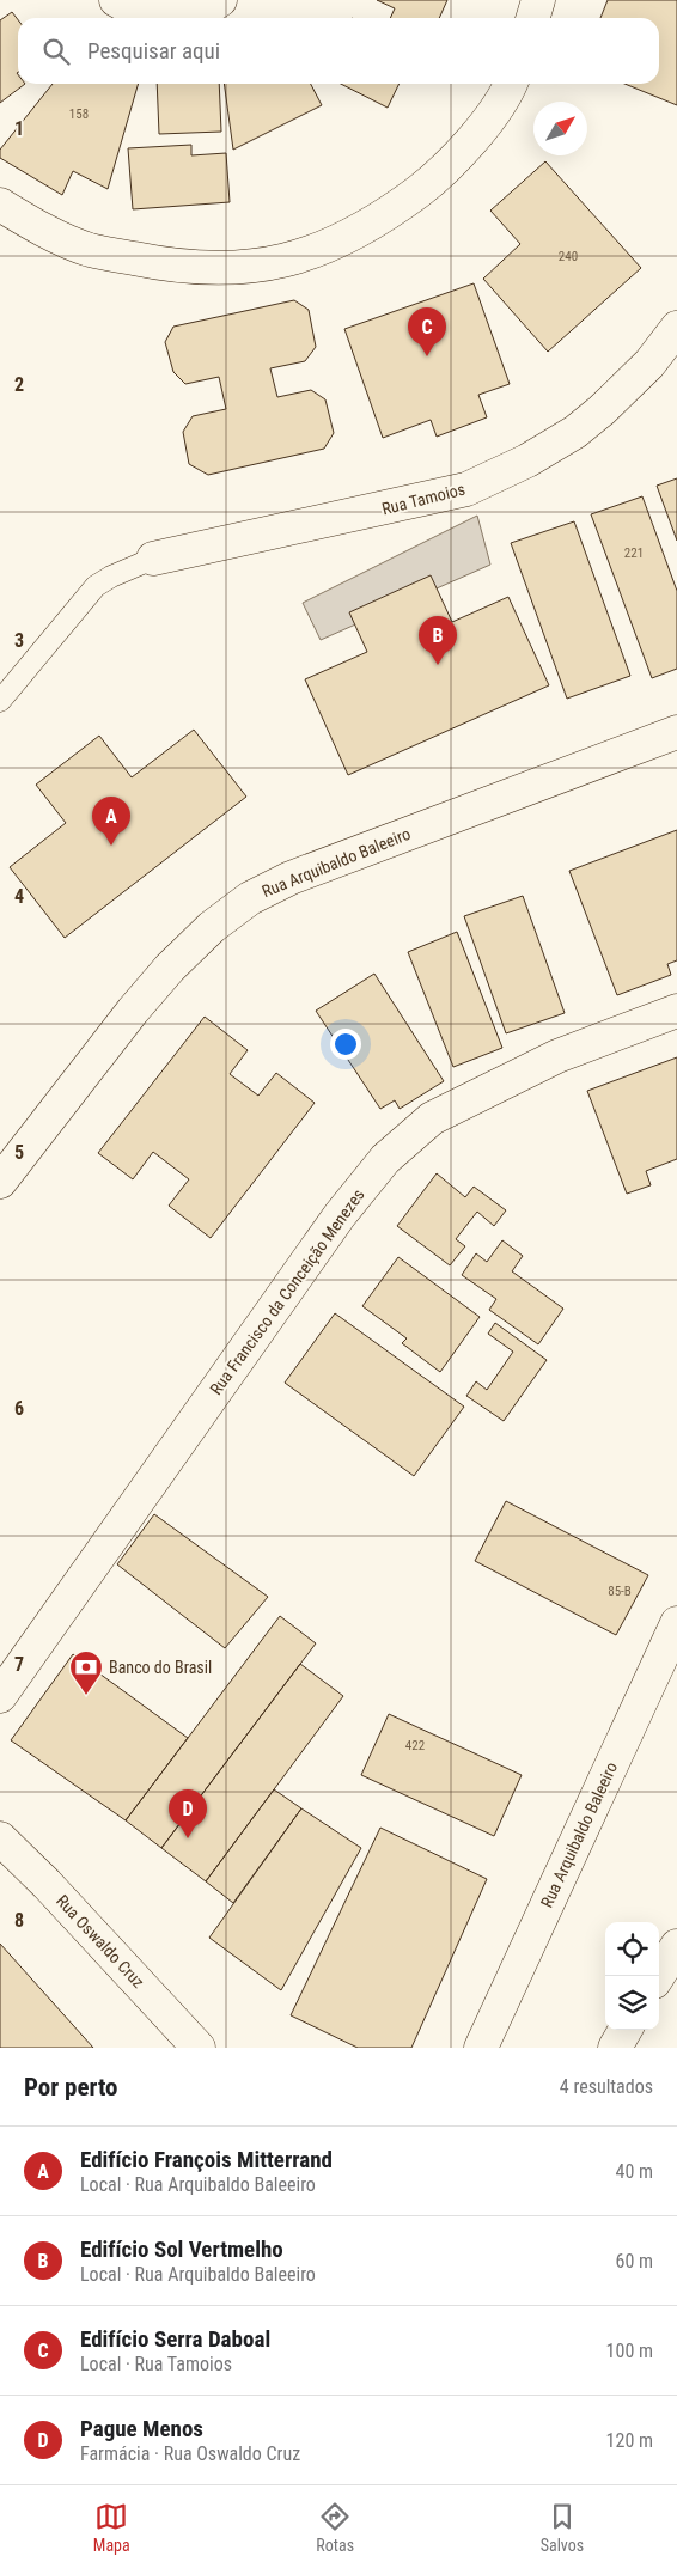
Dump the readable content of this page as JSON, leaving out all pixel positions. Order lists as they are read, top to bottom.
{
  "streets": {
    "street": [
      "Rua Tamoios",
      "Rua Arquibaldo Baleeiro",
      "Rua Francisco da Conceição Menezes",
      "Rua Oswaldo Cruz"
    ]
  },
  "places": {
    "bank": ["Banco do Brasil"]
  },
  "house_numbers": [
    "158",
    "240",
    "221",
    "85-B",
    "422"
  ],
  "north": "top right",
  "page": {
    "search": "Pesquisar aqui",
    "pins": [
      "C",
      "B",
      "A",
      "D"
    ],
    "heading": ["Por perto", "4 resultados"],
    "list": [
      {
        "mark": "A",
        "name": "Edifício François Mitterrand",
        "note": "Local · Rua Arquibaldo Baleeiro",
        "value": "40 m"
      },
      {
        "mark": "B",
        "name": "Edifício Sol Vertmelho",
        "note": "Local · Rua Arquibaldo Baleeiro",
        "value": "60 m"
      },
      {
        "mark": "C",
        "name": "Edifício Serra Daboal",
        "note": "Local · Rua Tamoios",
        "value": "100 m"
      },
      {
        "mark": "D",
        "name": "Pague Menos",
        "note": "Farmácia · Rua Oswaldo Cruz",
        "value": "120 m"
      }
    ],
    "nav": ["Mapa", "Rotas", "Salvos"]
  },
  "grid": {
    "rows": [
      "1",
      "2",
      "3",
      "4",
      "5",
      "6",
      "7",
      "8"
    ]
  }
}
